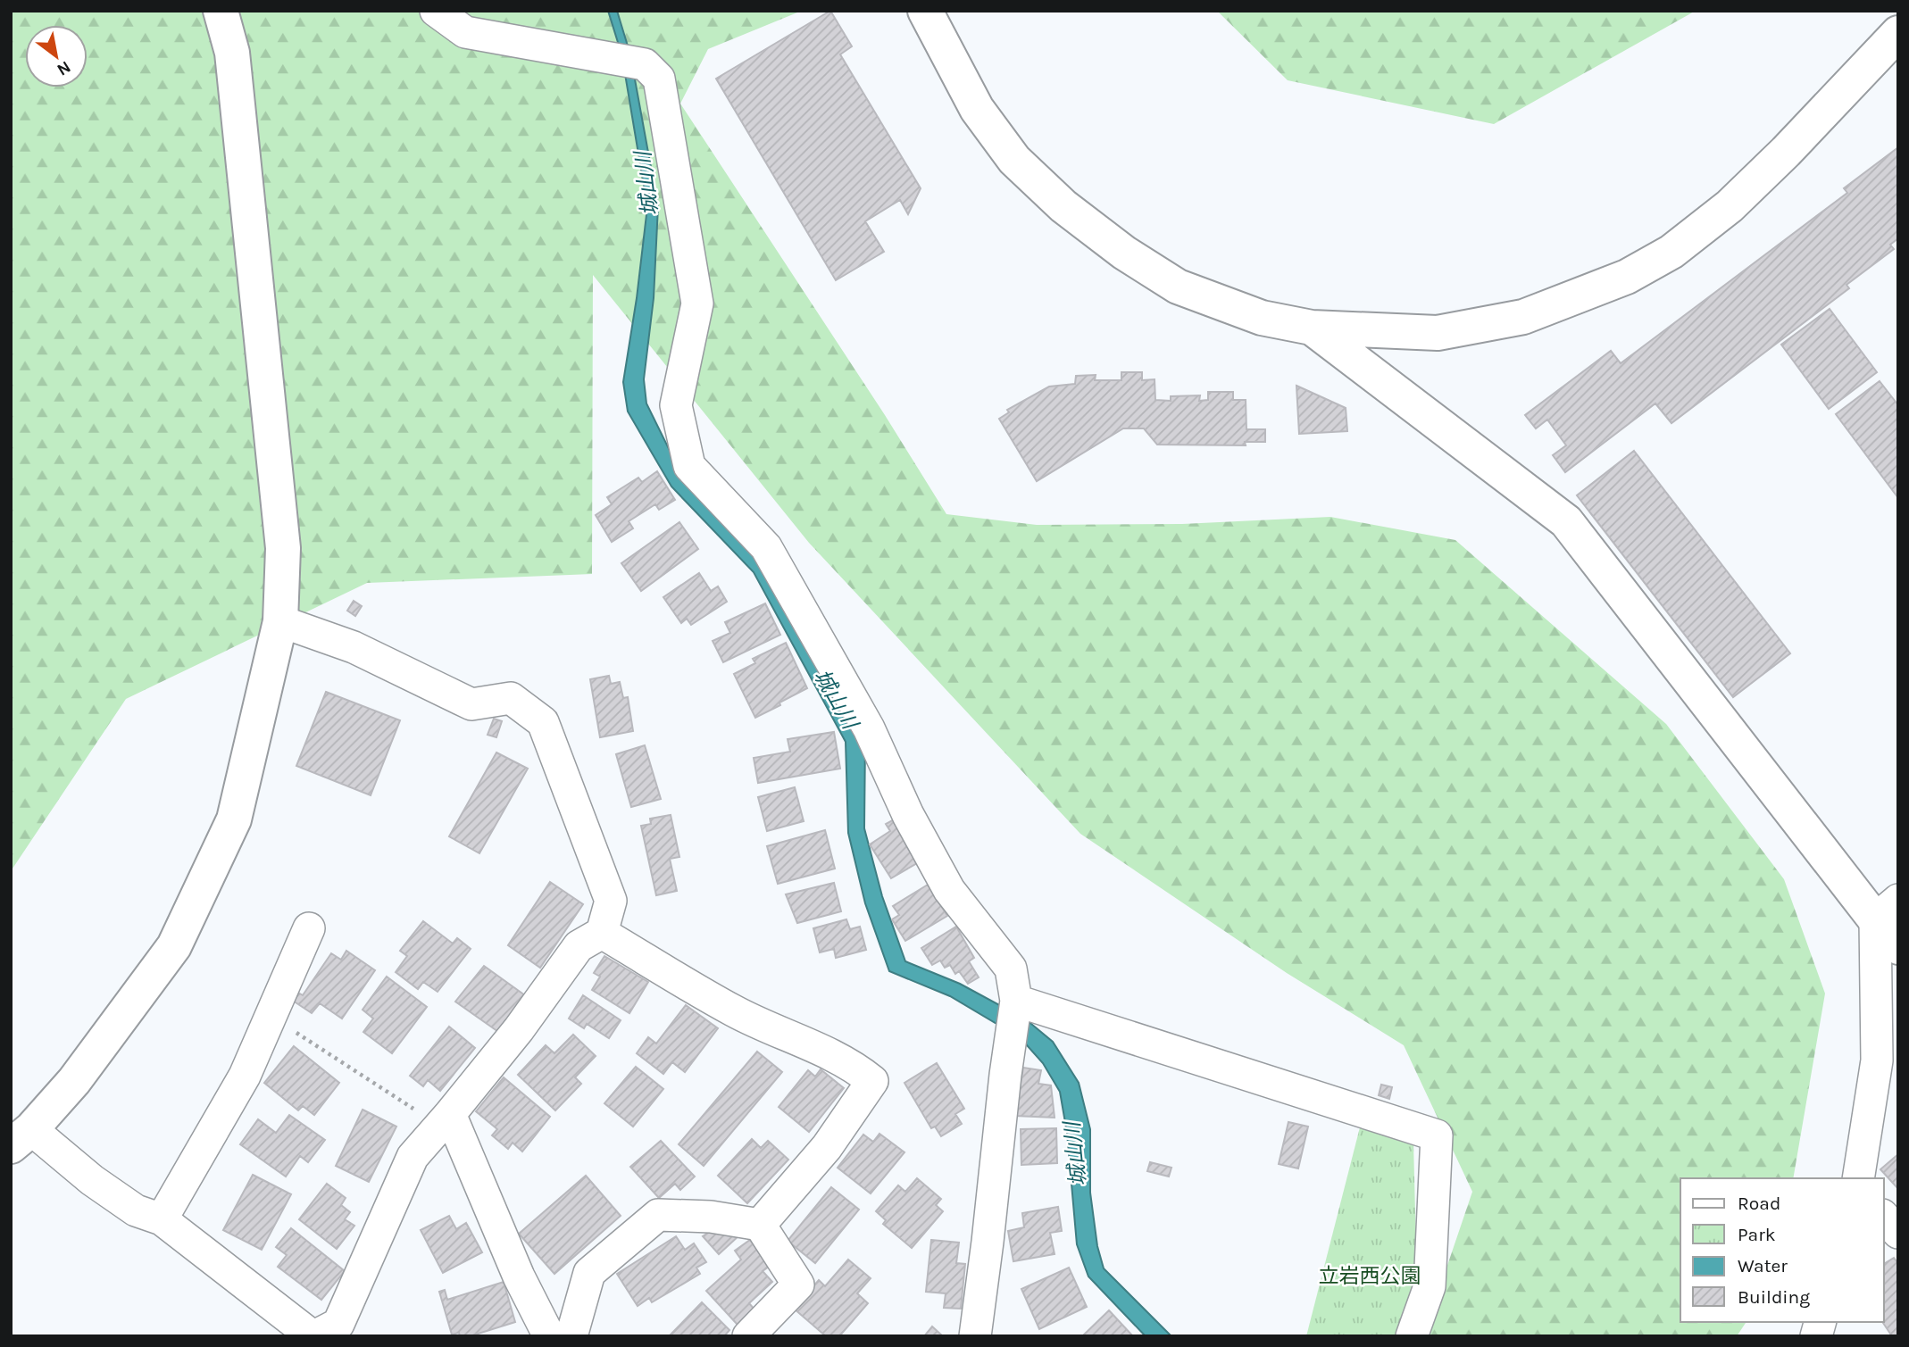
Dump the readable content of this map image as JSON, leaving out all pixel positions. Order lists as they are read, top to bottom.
{
  "water": ["城山川"],
  "parks": ["立岩西公園"],
  "legend": [
    "Road",
    "Park",
    "Water",
    "Building"
  ],
  "north": "bottom right"
}
